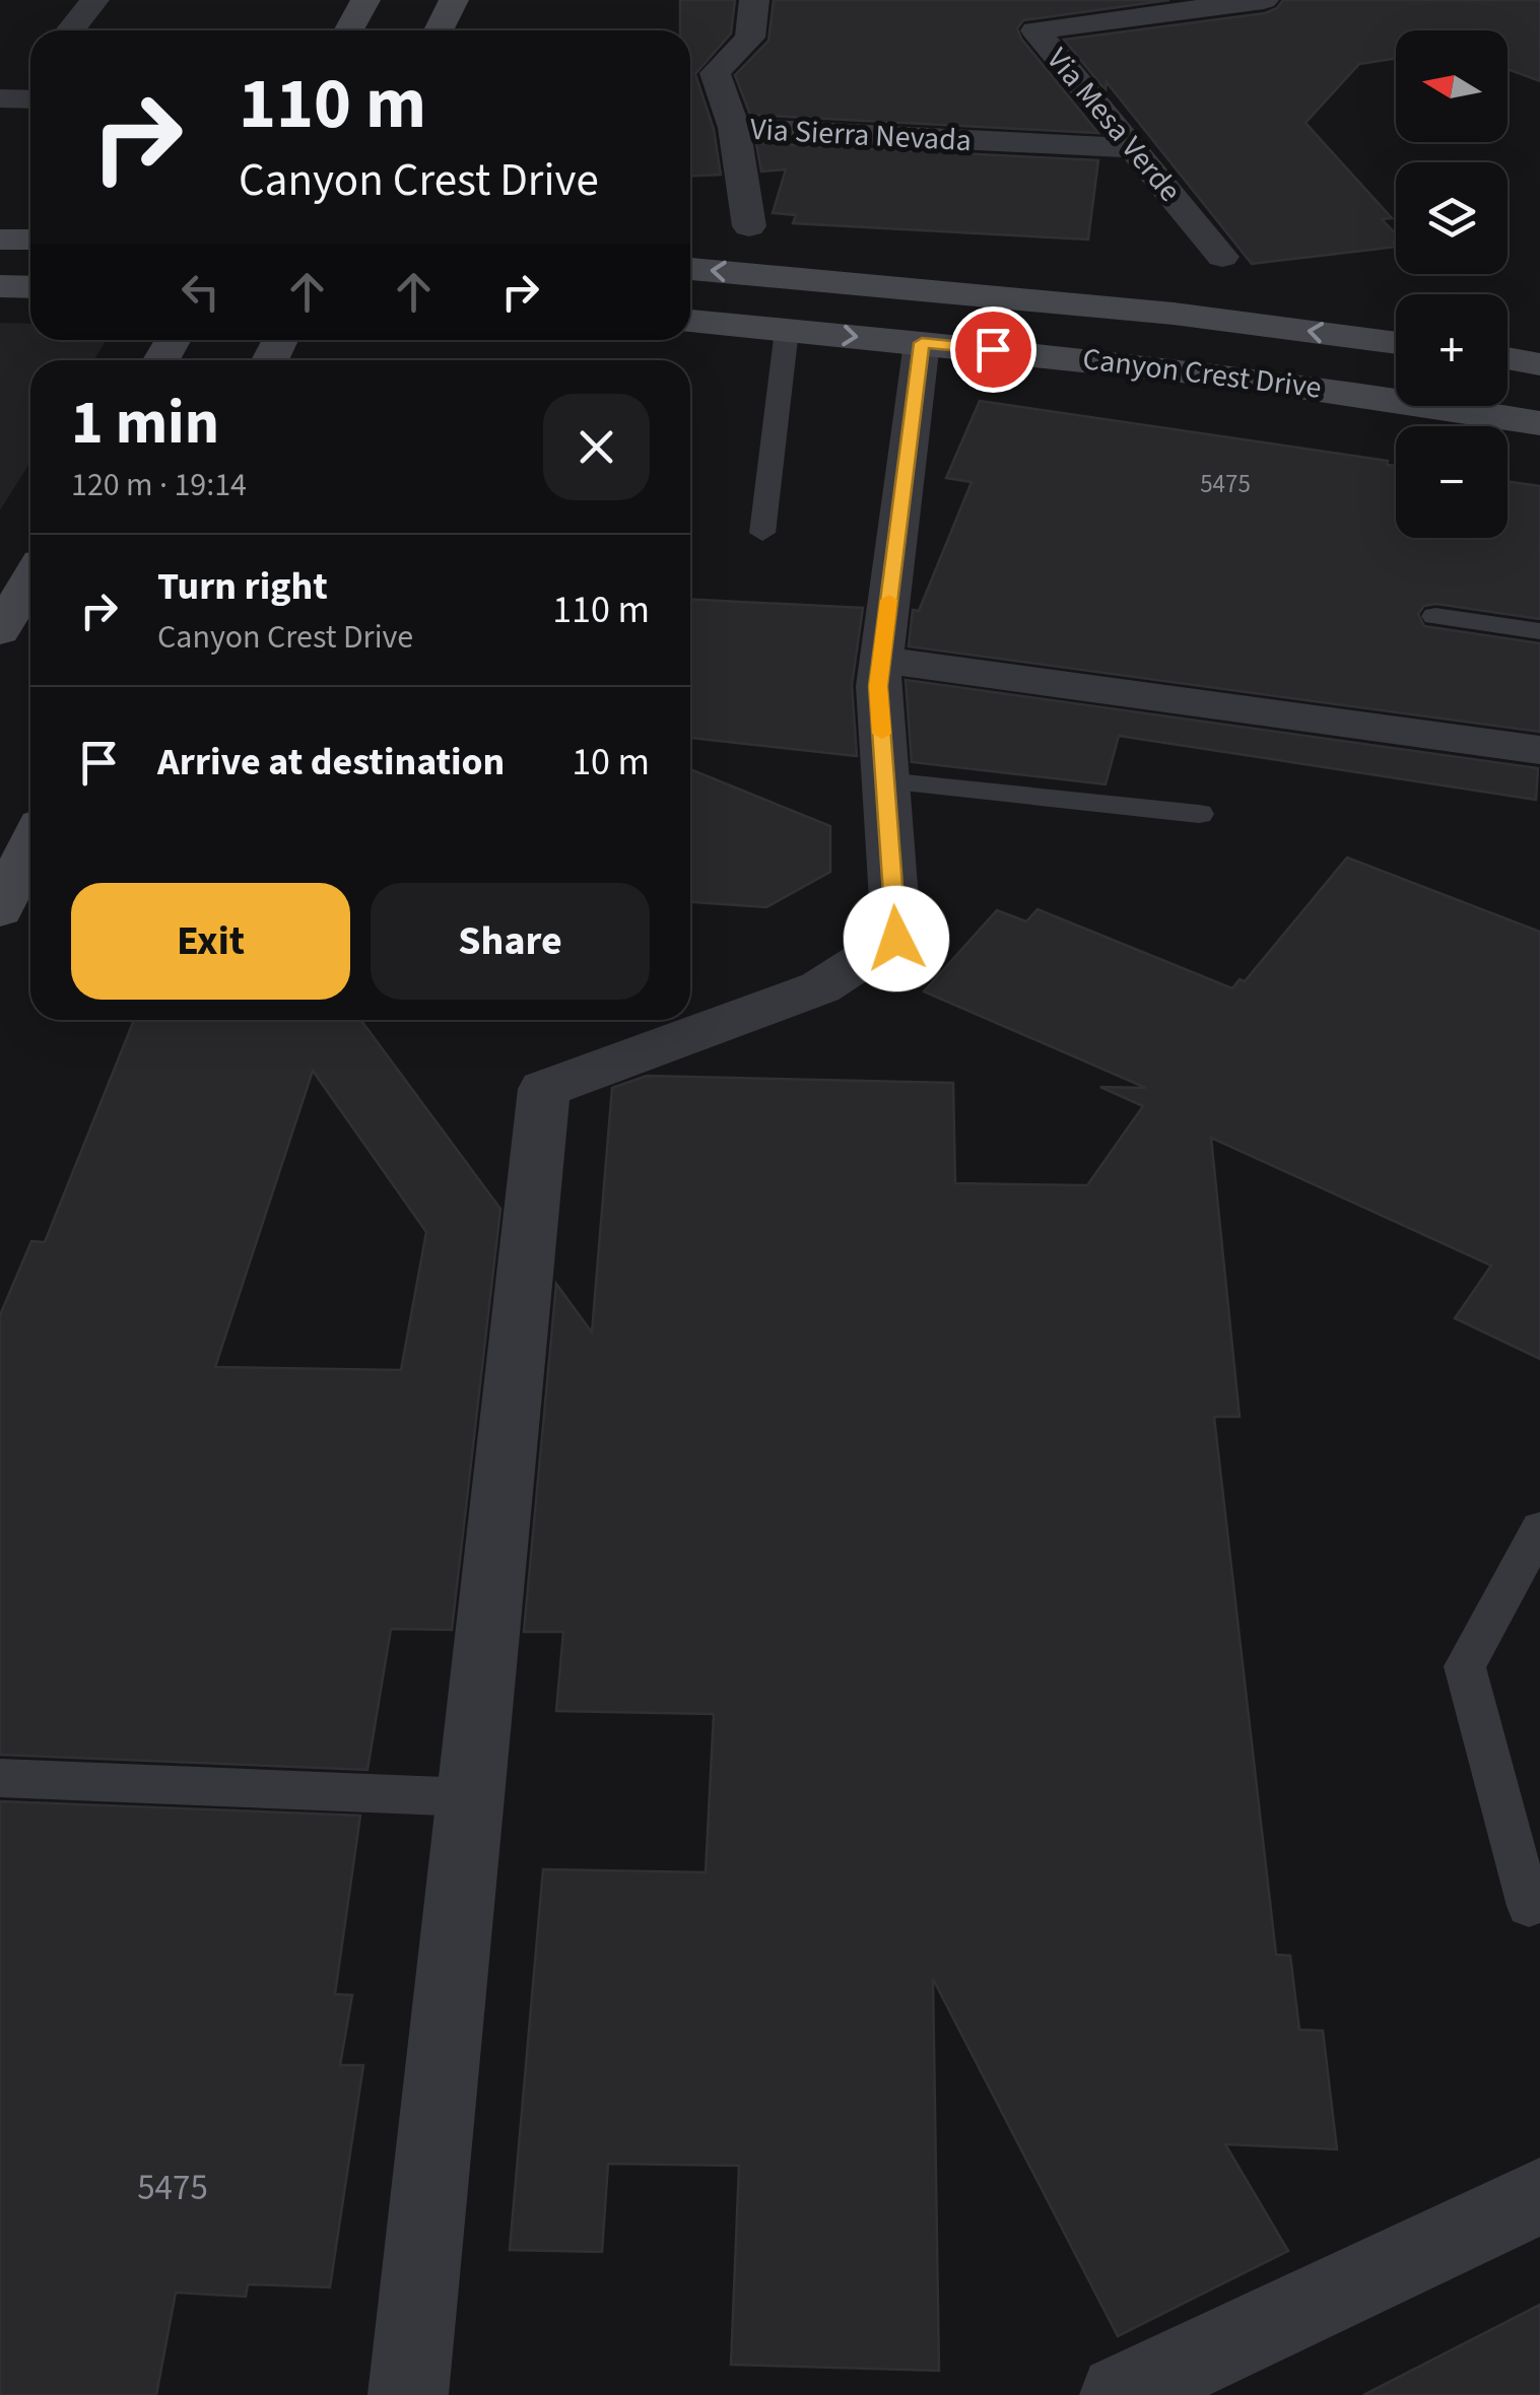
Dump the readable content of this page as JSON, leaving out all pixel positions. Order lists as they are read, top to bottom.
{
  "streets": {
    "main road": ["Canyon Crest Drive"],
    "street": ["Via Mesa Verde", "Via Sierra Nevada"]
  },
  "crossings": [
    ["Via Mesa Verde", "Via Sierra Nevada"]
  ],
  "house_numbers": ["5475", "5475"],
  "north": "left",
  "page": {
    "map_buttons": ["+", "−"],
    "turn": ["110 m", "Canyon Crest Drive"],
    "heading": ["1 min", "120 m · 19:14"],
    "list": [
      {
        "name": "Turn right",
        "note": "Canyon Crest Drive",
        "value": "110 m"
      },
      {
        "name": "Arrive at destination",
        "value": "10 m"
      }
    ],
    "buttons": ["Exit", "Share"]
  }
}
